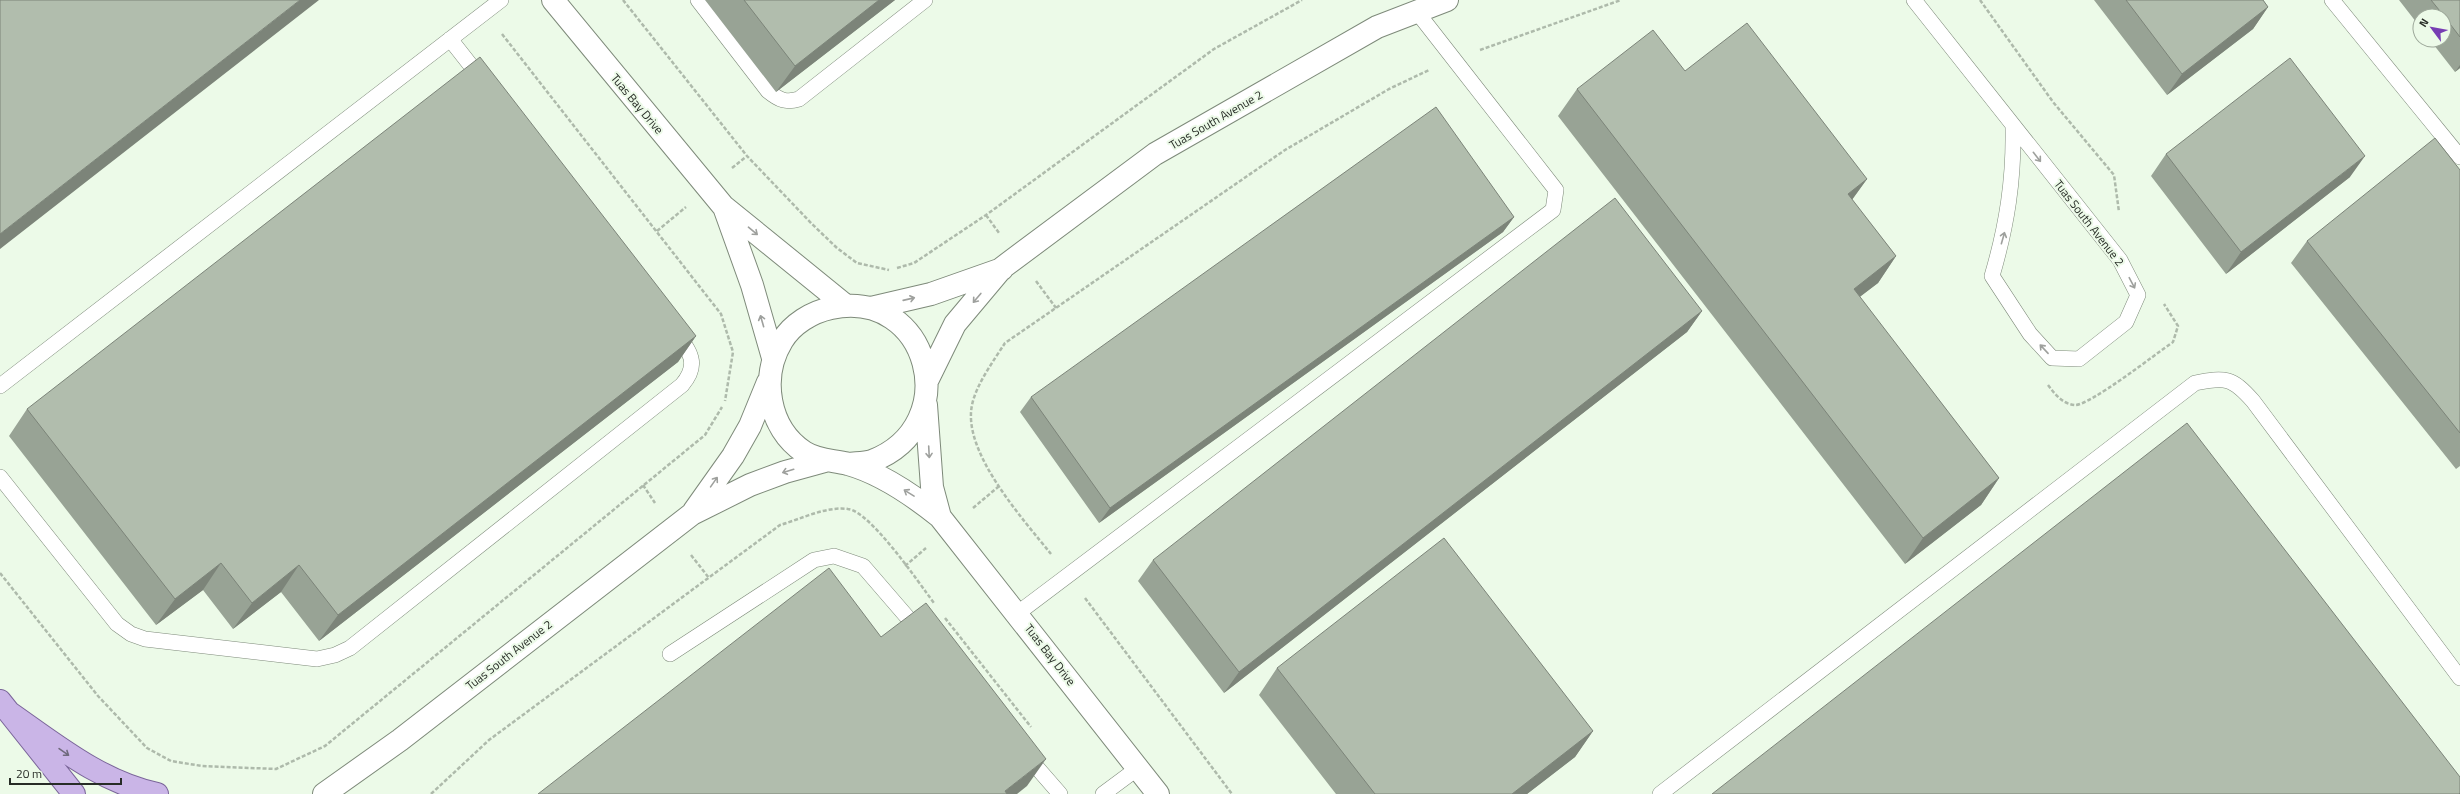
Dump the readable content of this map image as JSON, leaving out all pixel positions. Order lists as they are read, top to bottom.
{
  "streets": {
    "street": ["Tuas Bay Drive", "Tuas South Avenue 2"]
  },
  "crossings": [
    ["Tuas Bay Drive", "Tuas South Avenue 2"]
  ],
  "scale_bar": "20 m",
  "north": "top left"
}
